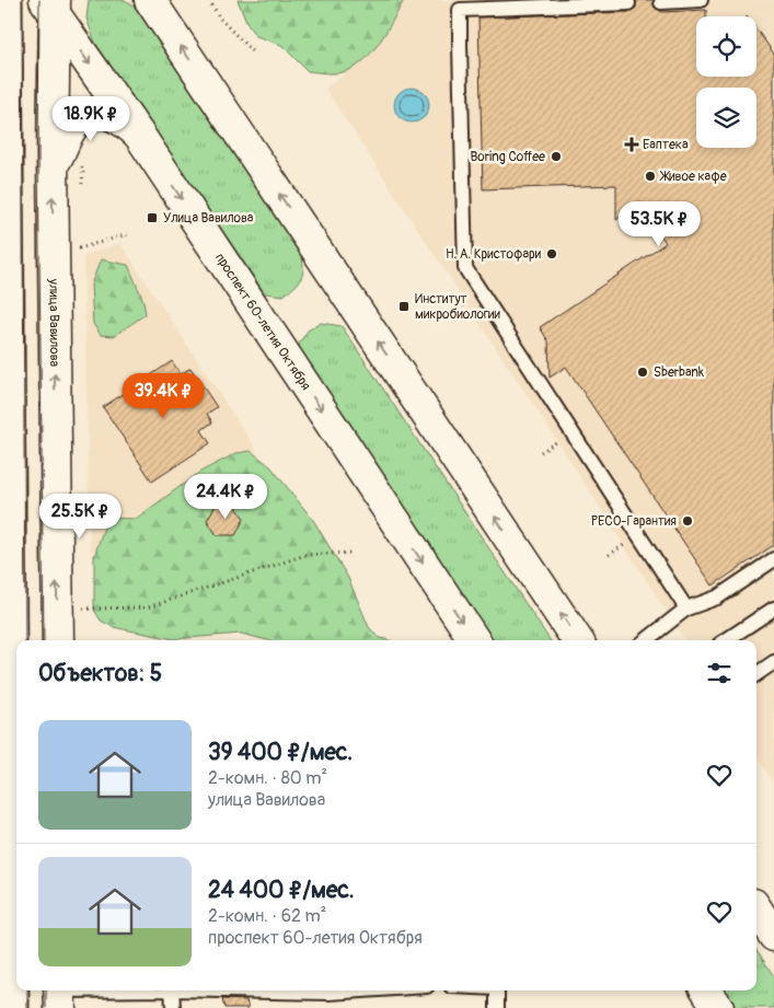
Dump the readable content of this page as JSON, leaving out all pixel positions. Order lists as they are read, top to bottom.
{
  "streets": {
    "main road": ["проспект 60-летия Октября", "улица Вавилова"]
  },
  "crossings": [
    ["проспект 60-летия Октября", "улица Вавилова"]
  ],
  "places": {
    "health": ["Еаптека"],
    "other": [
      "Boring Coffee",
      "Живое кафе",
      "Н. А. Кристофари",
      "Sberbank",
      "РЕСО-Гарантия"
    ],
    "transit": ["Улица Вавилова", "Институт микробиологии"]
  },
  "page": {
    "price": [
      "18.9K ₽",
      "53.5K ₽",
      "39.4K ₽",
      "24.4K ₽",
      "25.5K ₽"
    ],
    "heading": "Объектов: 5",
    "list": [
      {
        "name": "39 400 ₽/мес.",
        "note": "2-комн. · 80 m² · улица Вавилова"
      },
      {
        "name": "24 400 ₽/мес.",
        "note": "2-комн. · 62 m² · проспект 60-летия Октября"
      }
    ]
  }
}
